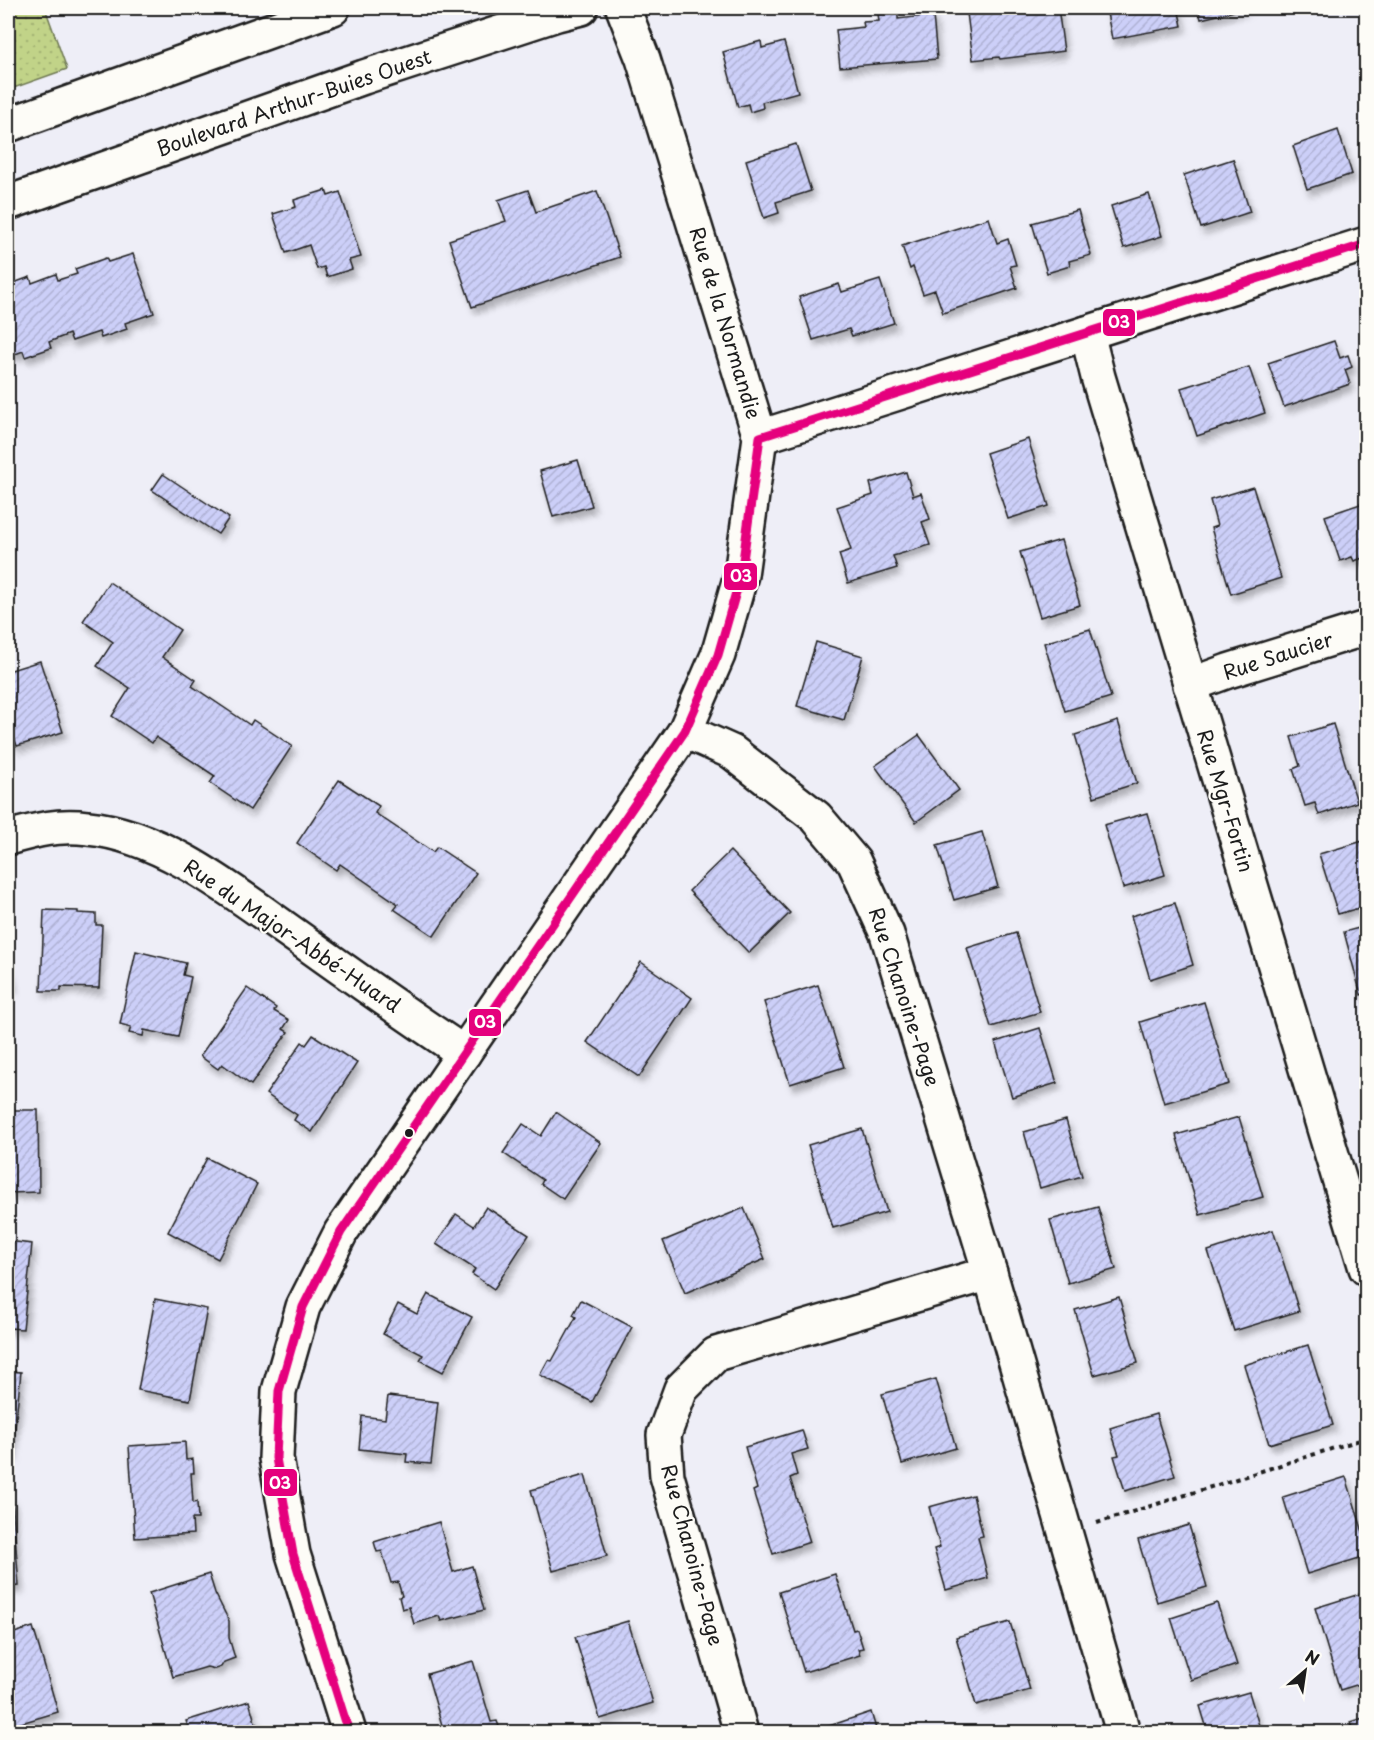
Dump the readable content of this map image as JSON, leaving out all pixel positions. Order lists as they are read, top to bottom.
{
  "streets": {
    "street": [
      "Boulevard Arthur-Buies Ouest",
      "Rue de la Normandie",
      "Rue Saucier",
      "Rue Mgr-Fortin",
      "Rue du Major-Abbé-Huard",
      "Rue Chanoine-Page"
    ]
  },
  "crossings": [
    ["Rue de la Normandie", "Rue du Major-Abbé-Huard"],
    ["Rue de la Normandie", "Rue Chanoine-Page"],
    ["Rue Saucier", "Rue Mgr-Fortin"]
  ],
  "lines": ["transit line 03"],
  "north": "top right"
}
